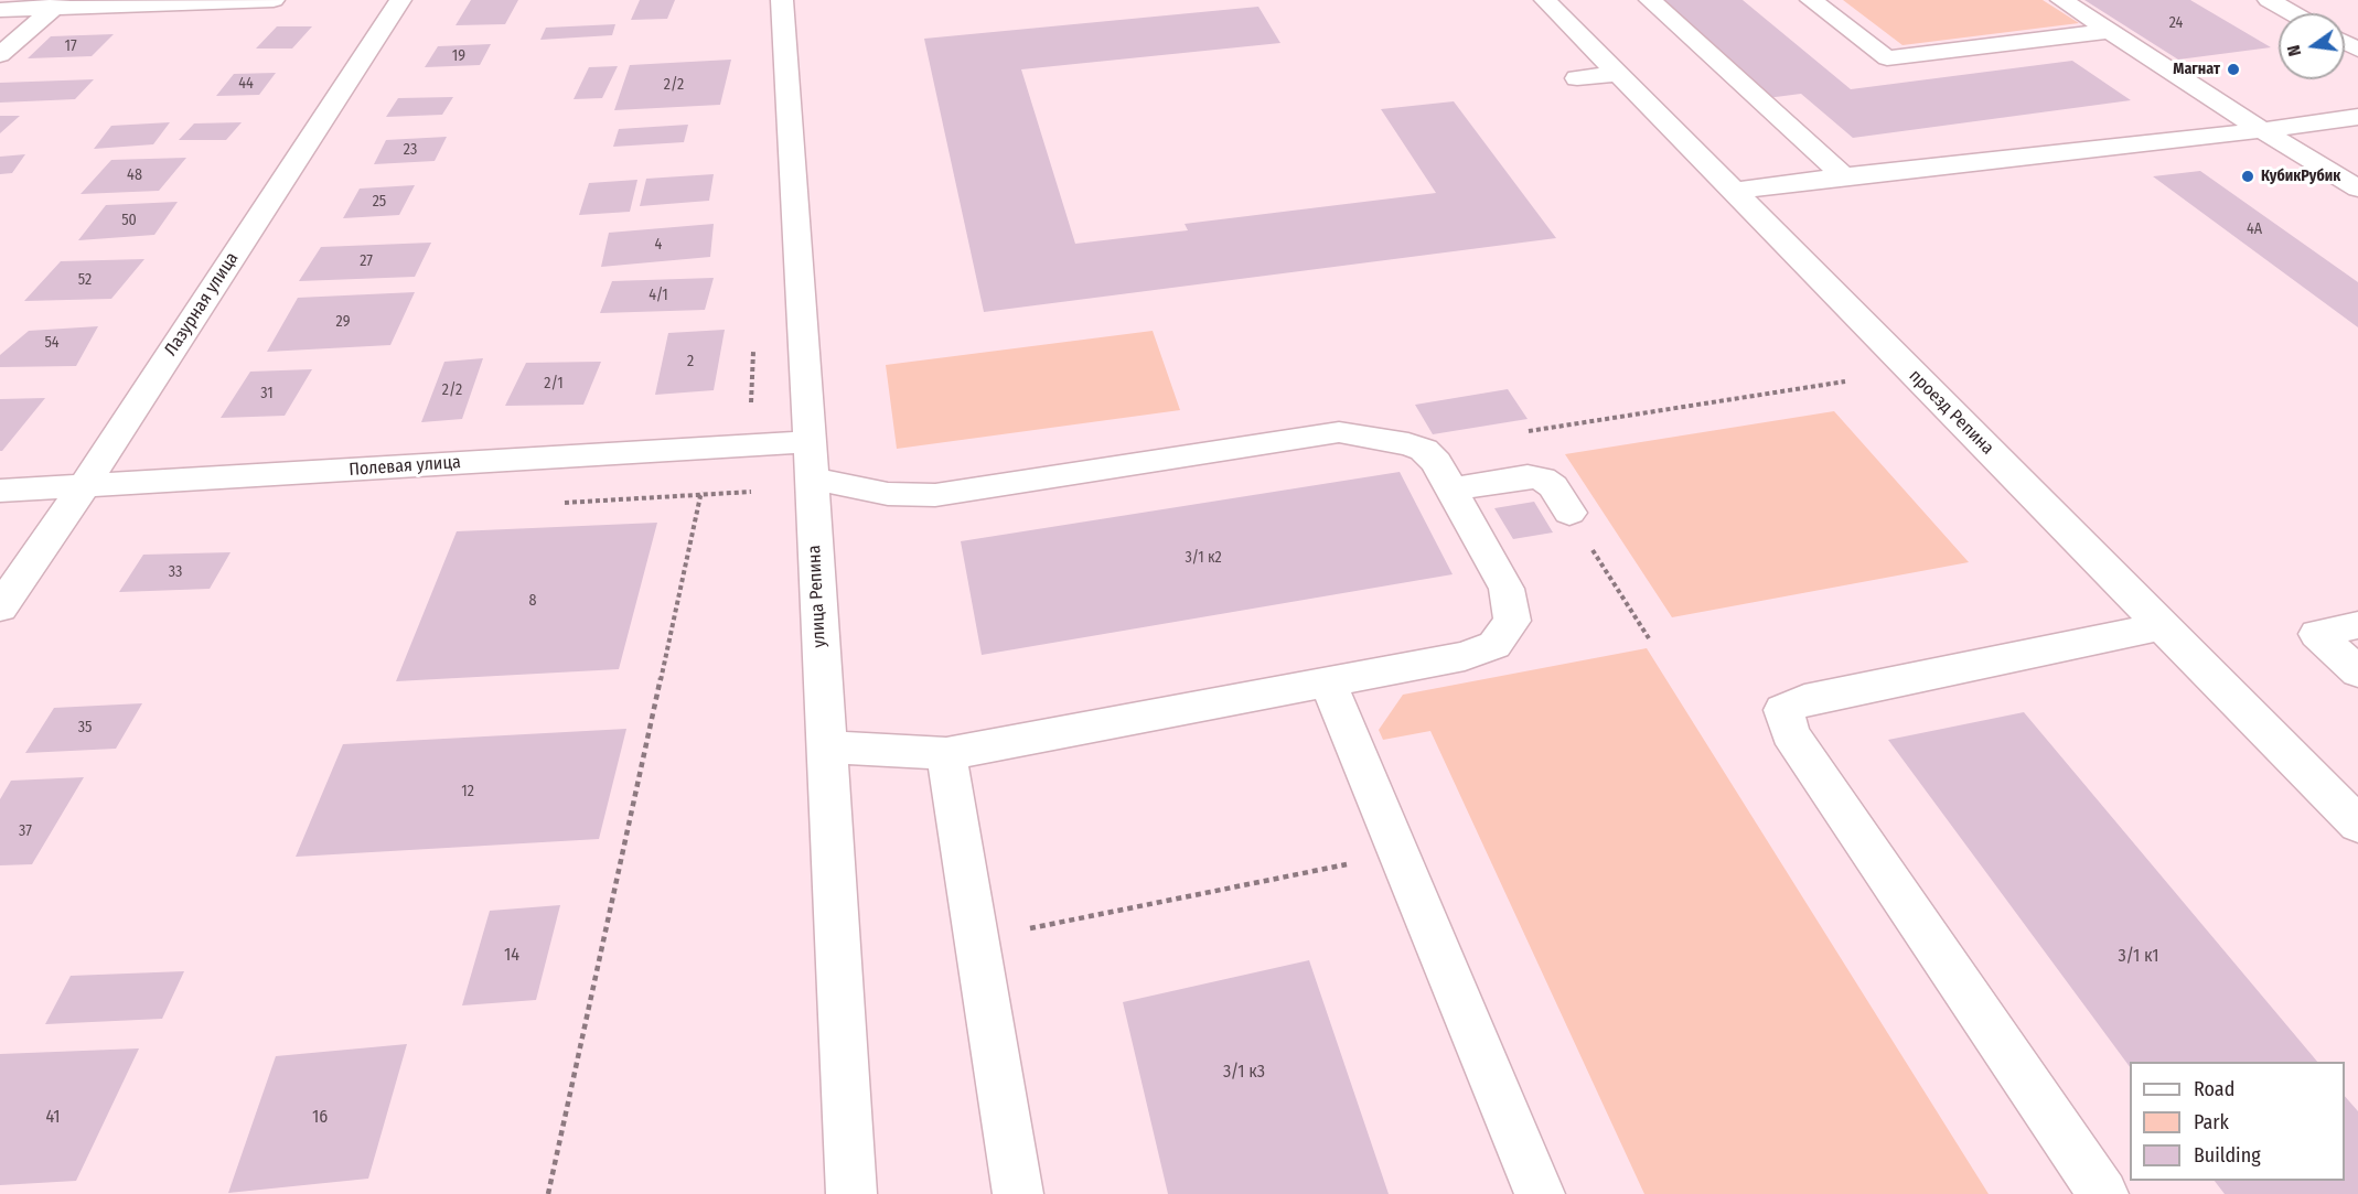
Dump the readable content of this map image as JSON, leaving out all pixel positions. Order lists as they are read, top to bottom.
{
  "streets": {
    "street": [
      "Лазурная улица",
      "проезд Репина",
      "Полевая улица",
      "улица Репина"
    ]
  },
  "crossings": [
    ["Лазурная улица", "Полевая улица"],
    ["Полевая улица", "улица Репина"]
  ],
  "places": ["Магнат", "КубикРубик"],
  "house_numbers": [
    "24",
    "17",
    "19",
    "44",
    "2/2",
    "23",
    "48",
    "25",
    "50",
    "4А",
    "4",
    "27",
    "52",
    "4/1",
    "29",
    "54",
    "2",
    "2/1",
    "2/2",
    "31",
    "3/1 к2",
    "33",
    "8",
    "35",
    "12",
    "37",
    "14",
    "3/1 к1",
    "3/1 к3",
    "41",
    "16"
  ],
  "legend": ["Road", "Park", "Building"],
  "north": "left"
}
